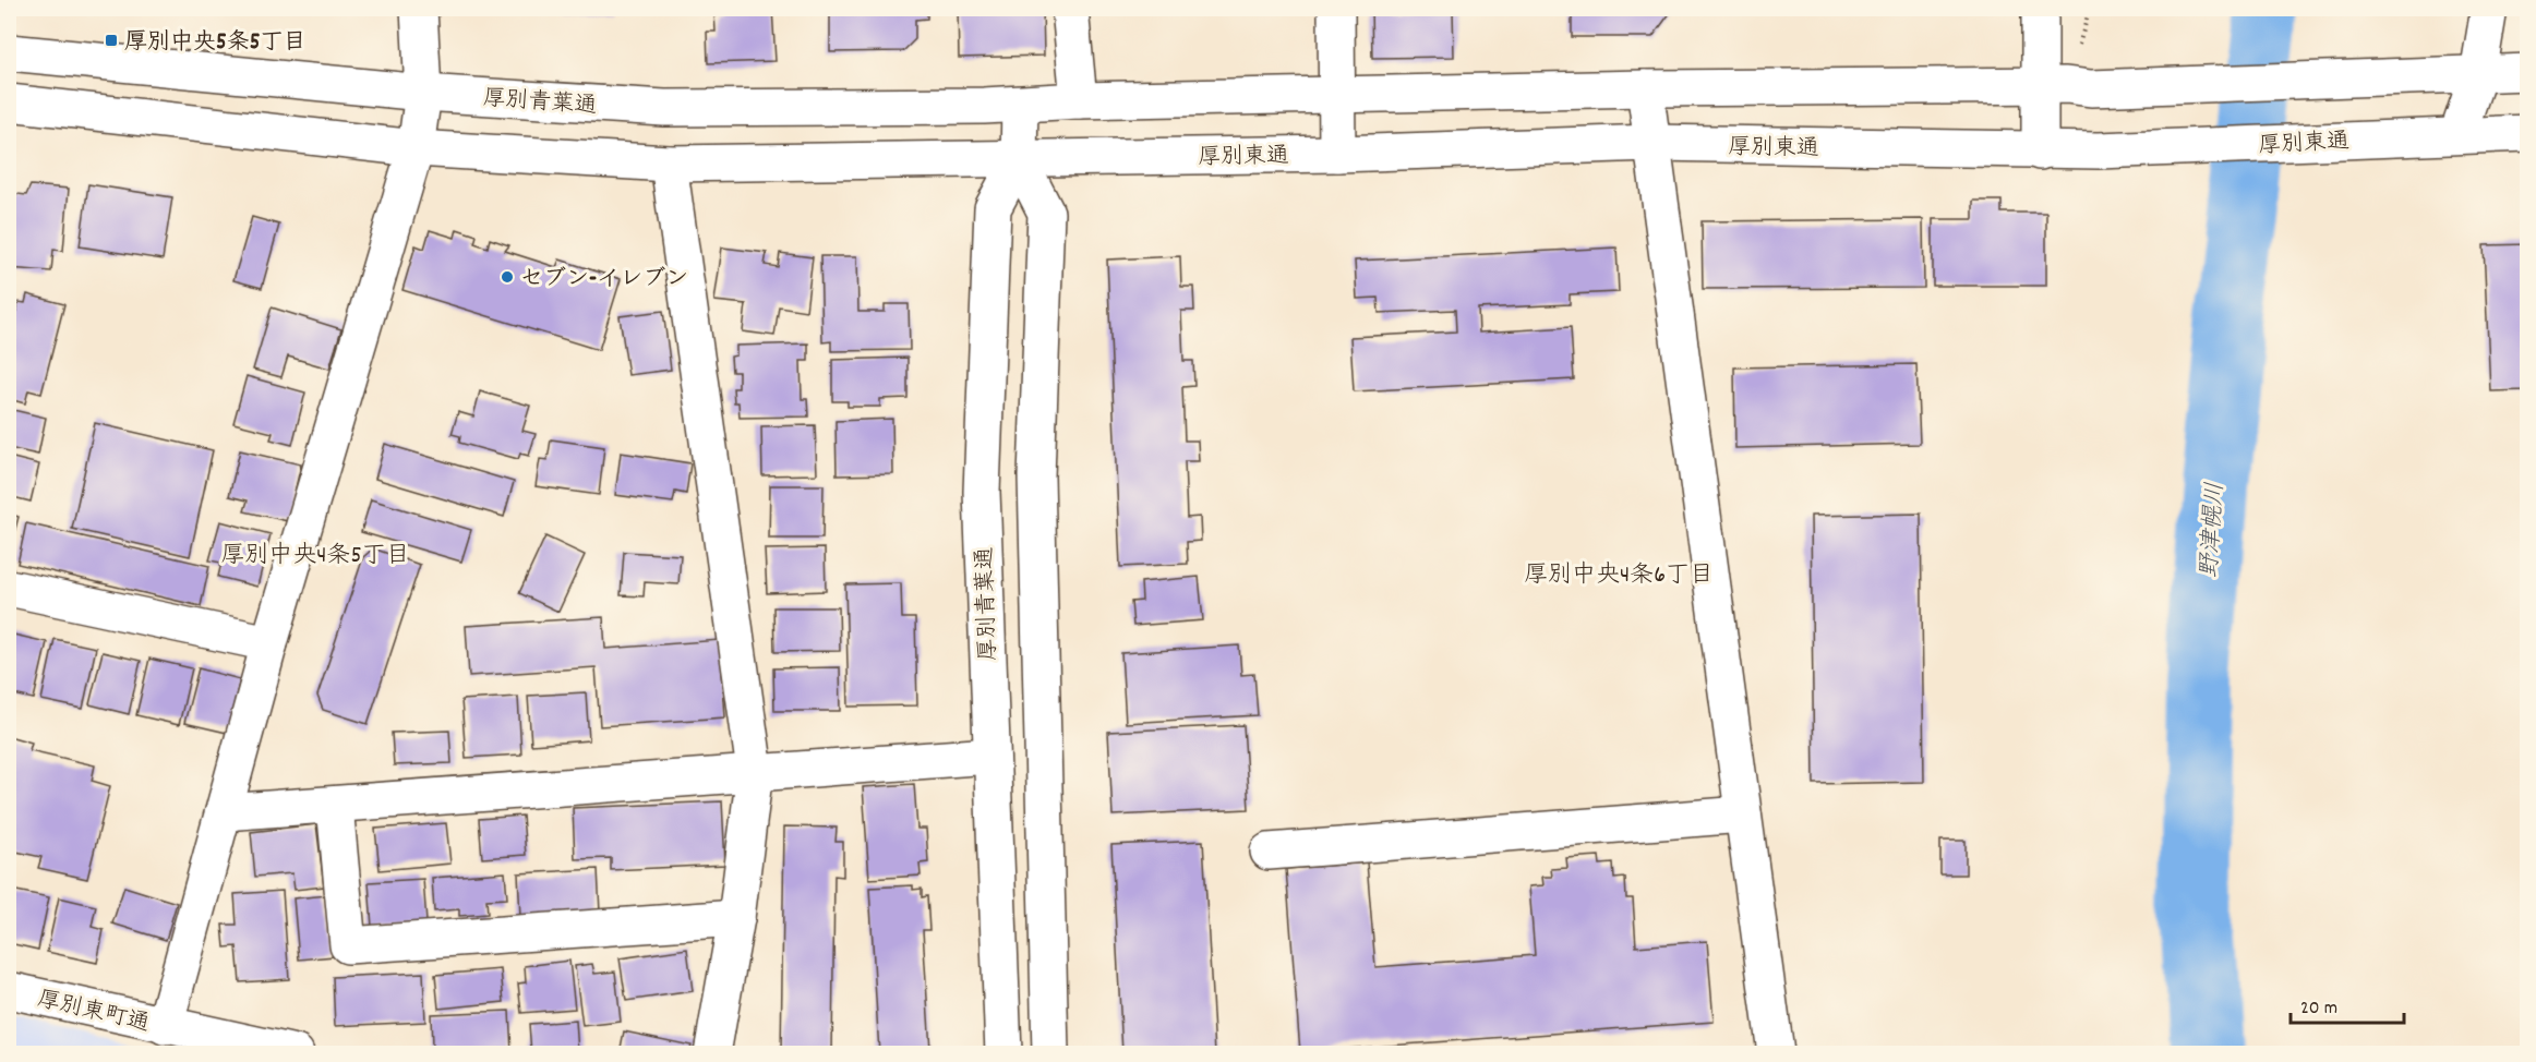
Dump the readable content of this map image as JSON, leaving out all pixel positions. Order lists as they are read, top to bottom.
{
  "streets": {
    "street": ["厚別青葉通", "厚別東通", "厚別東町通"]
  },
  "crossings": [
    ["厚別青葉通", "厚別東通"]
  ],
  "districts": ["厚別中央4条5丁目", "厚別中央4条6丁目"],
  "water": ["野津幌川"],
  "places": {
    "transit": ["厚別中央5条5丁目"],
    "other": ["セブン-イレブン"]
  },
  "scale_bar": "20 m"
}
